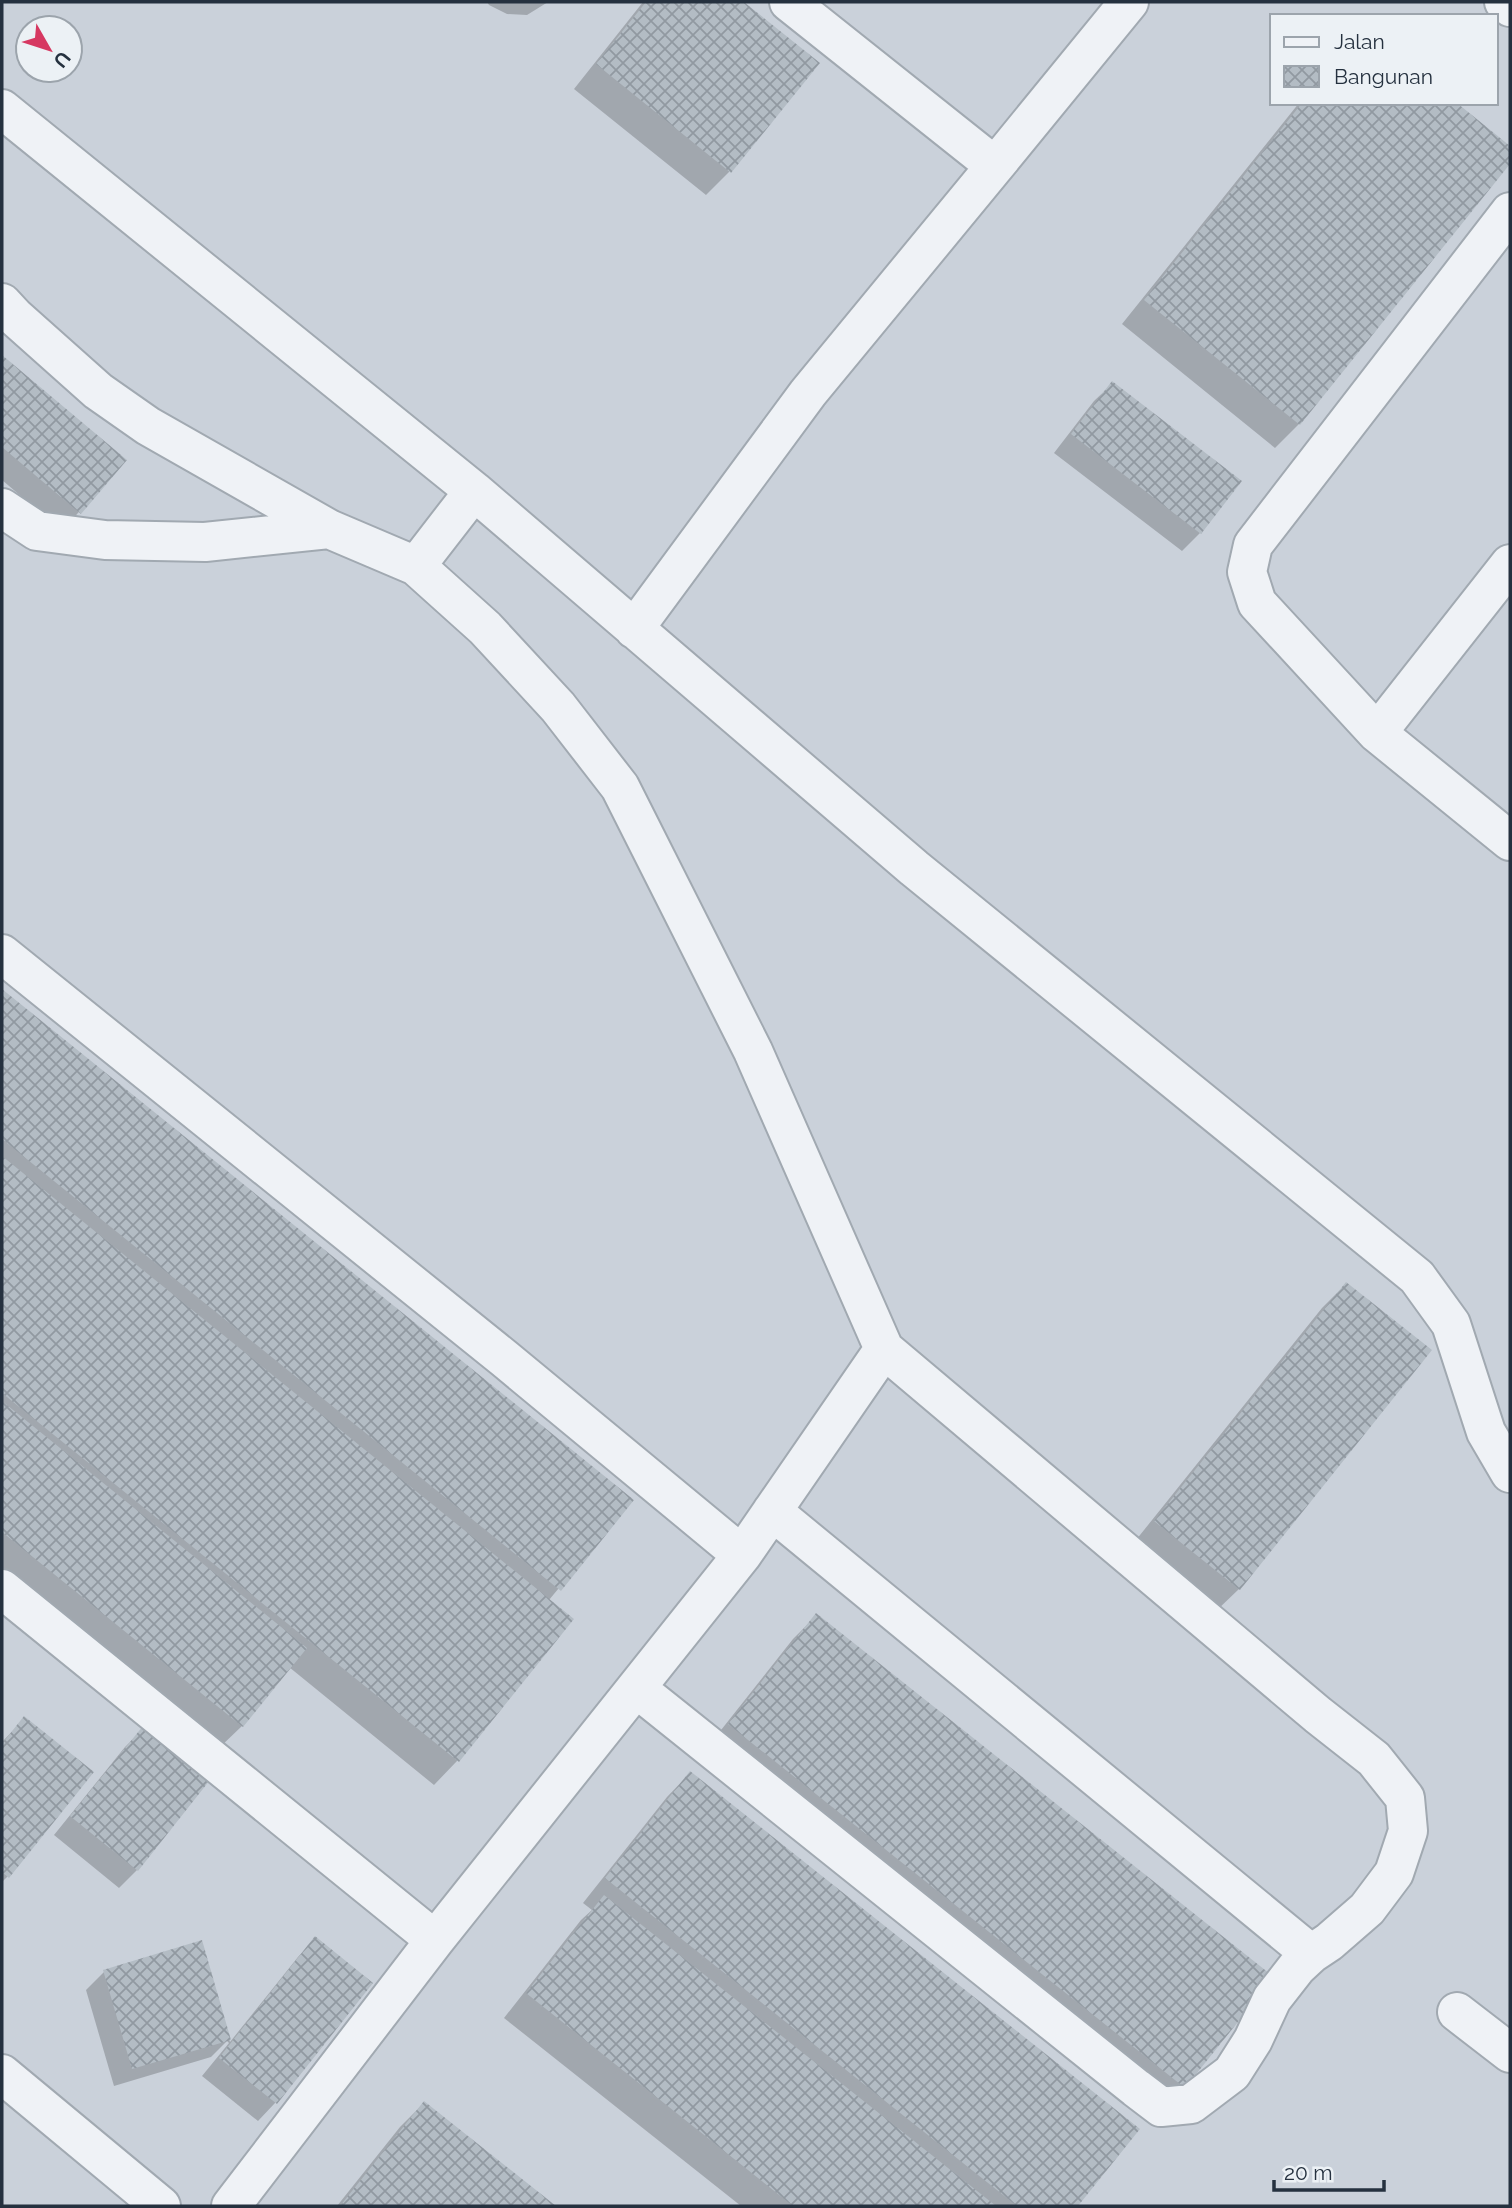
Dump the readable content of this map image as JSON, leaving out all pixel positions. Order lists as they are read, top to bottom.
{
  "legend": ["Jalan", "Bangunan"],
  "scale_bar": "20 m",
  "north": "bottom right"
}
